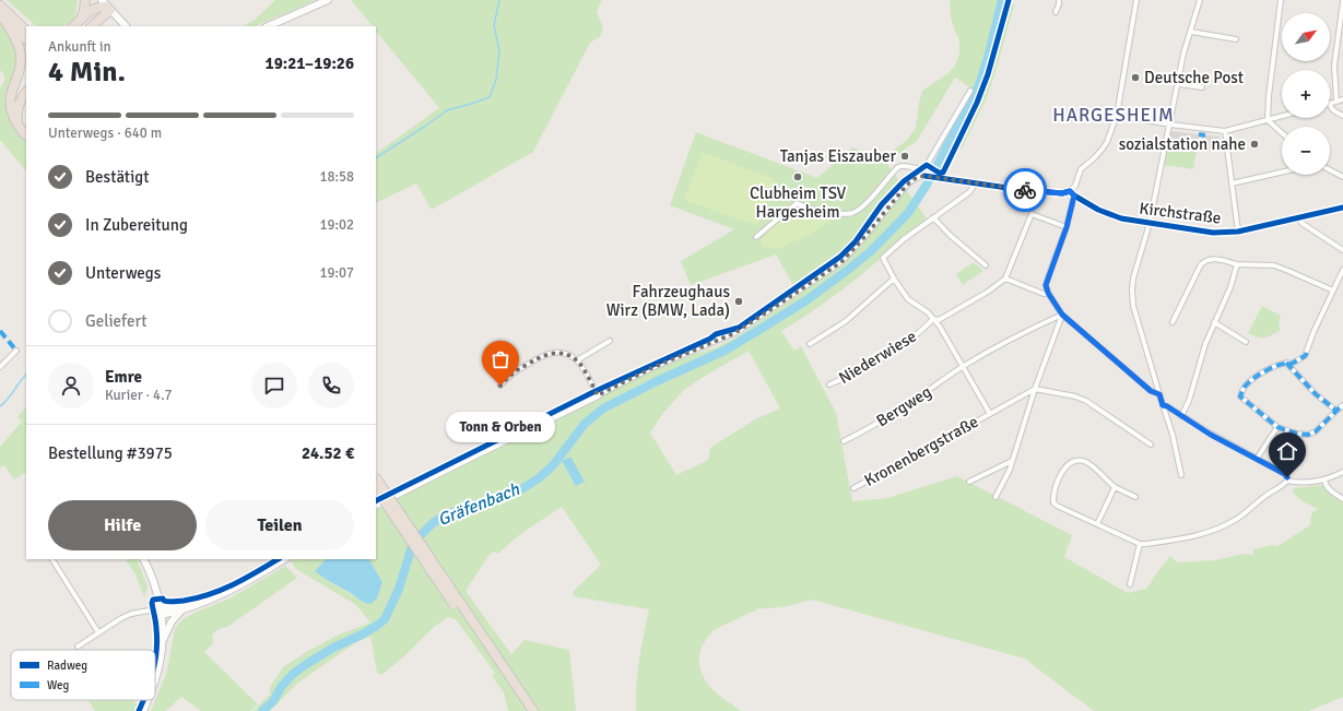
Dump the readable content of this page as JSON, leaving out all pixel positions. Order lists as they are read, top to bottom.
{
  "streets": {
    "street": [
      "Kirchstraße",
      "Niederwiese",
      "Bergweg",
      "Kronenbergstraße"
    ]
  },
  "crossings": [
    ["Bergweg", "Kronenbergstraße"]
  ],
  "districts": ["HARGESHEIM"],
  "water": ["Gräfenbach"],
  "places": [
    "Deutsche Post",
    "sozialstation nahe",
    "Tanjas Eiszauber",
    "Clubheim TSV Hargesheim",
    "Fahrzeughaus Wirz (BMW, Lada)",
    "Tonn & Orben"
  ],
  "legend": ["Radweg", "Weg"],
  "north": "top right",
  "page": {
    "map_buttons": ["+", "−"],
    "heading": ["4 Min.", "Ankunft in", "19:21–19:26"],
    "panel": [
      "Emre",
      "Kurier · 4.7",
      "Bestellung #3975",
      "24.52 €"
    ],
    "bar": "Unterwegs · 640 m",
    "list": [
      ["Bestätigt", "18:58"],
      ["In Zubereitung", "19:02"],
      ["Unterwegs", "19:07"],
      "Geliefert"
    ],
    "bubble": "Tonn & Orben",
    "buttons": ["Hilfe", "Teilen"]
  }
}
